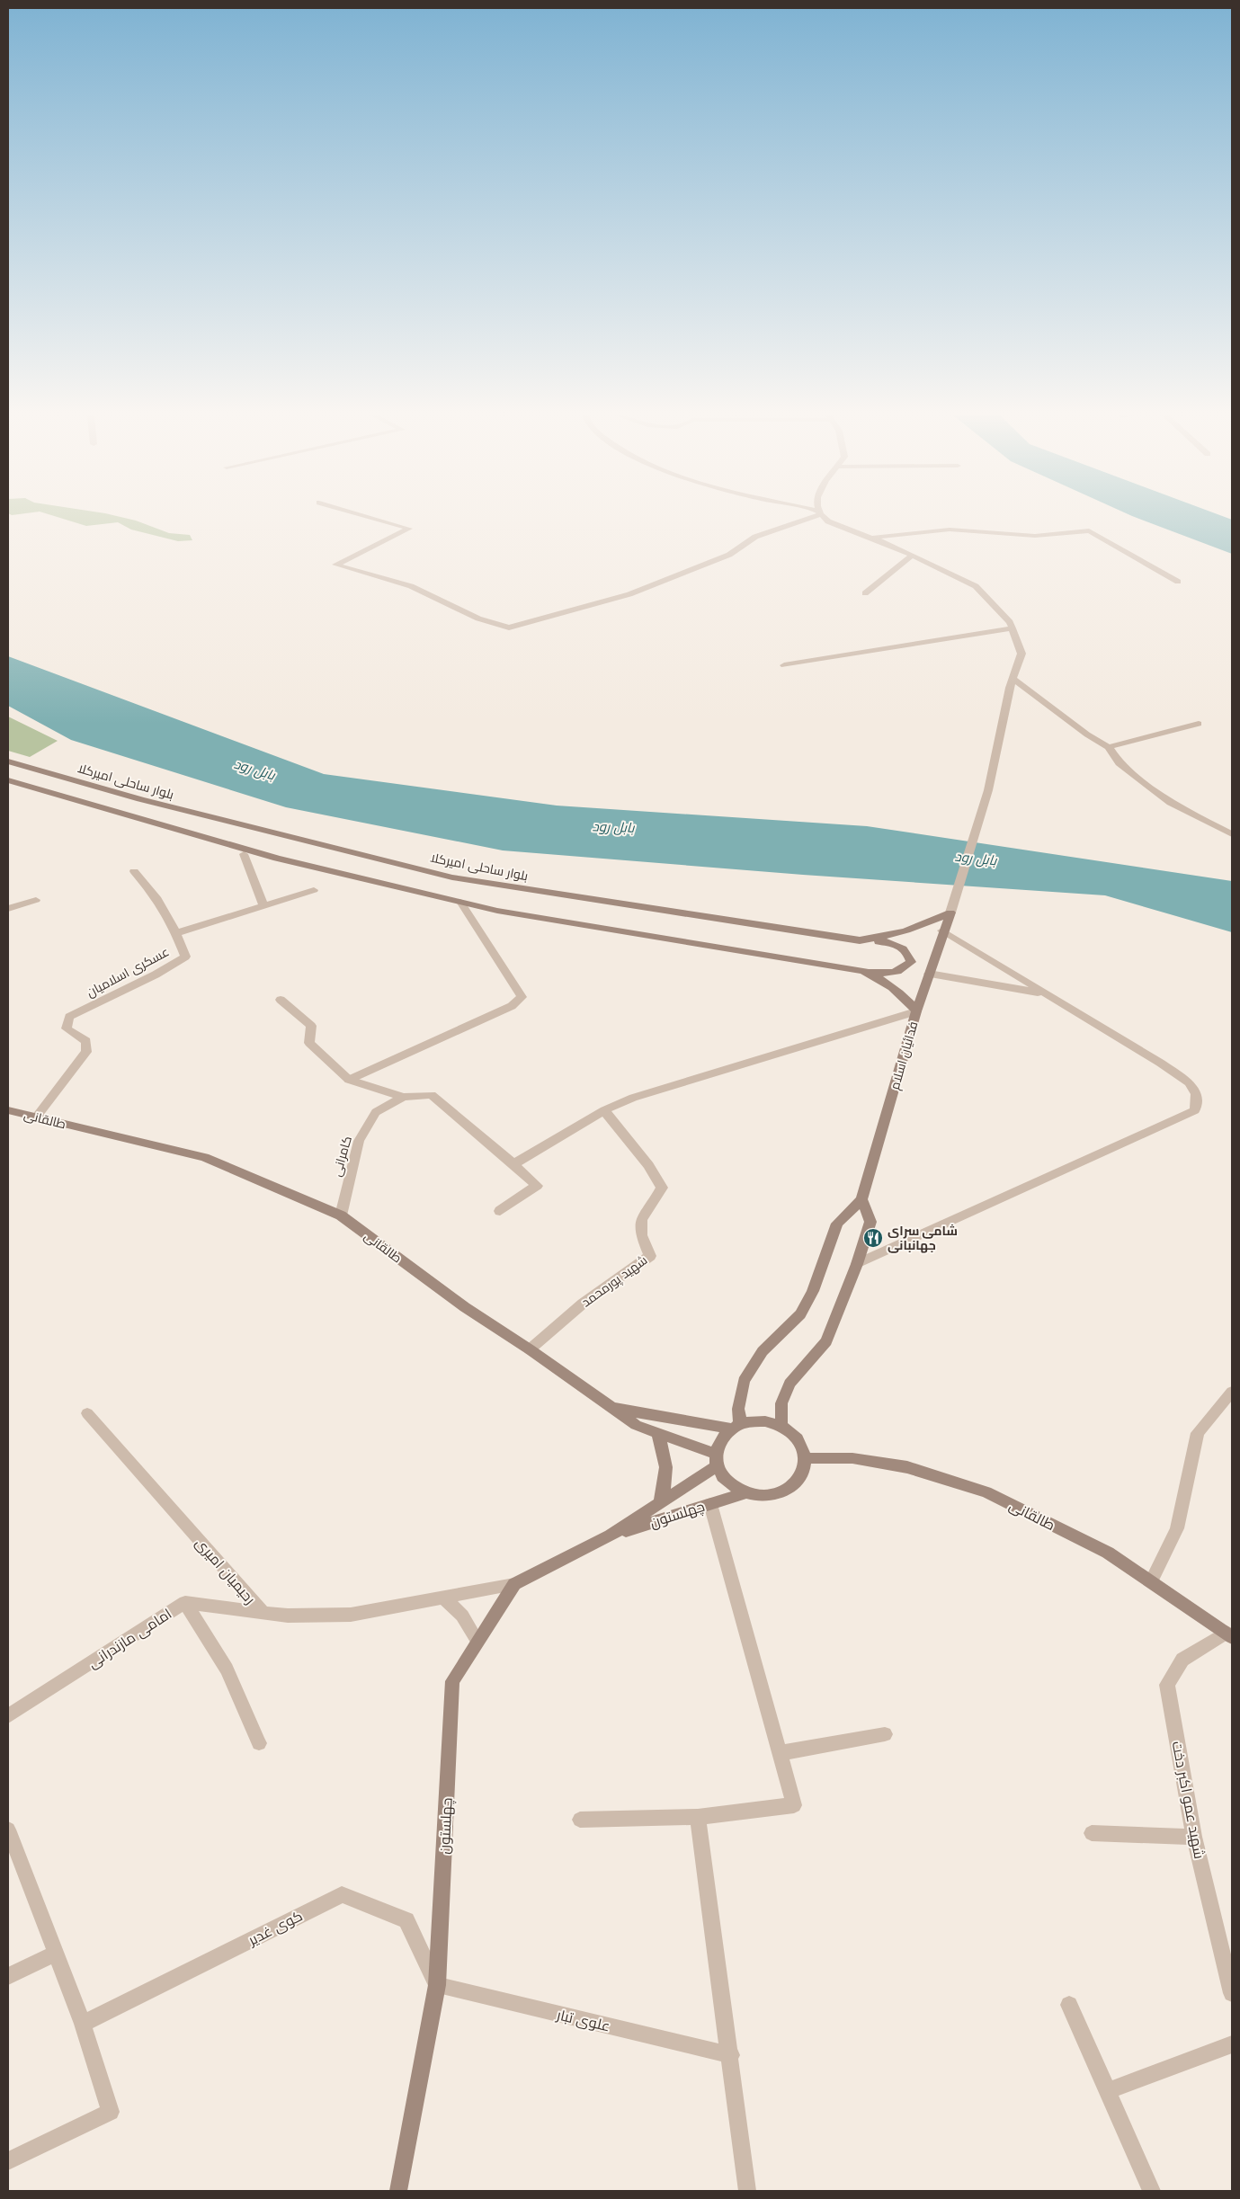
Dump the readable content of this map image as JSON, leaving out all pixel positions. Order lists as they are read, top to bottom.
{
  "streets": {
    "main road": [
      "بلوار ساحلی امیرکلا",
      "فدائیان اسلام",
      "طالقانی",
      "چهلستون"
    ],
    "street": [
      "عسکری اسلامیان",
      "کامرانی",
      "شهید پورمحمد",
      "رحیمیان امیری",
      "امامی مازندرانی",
      "شهید عمو اکبر دخت",
      "کوی غدیر",
      "علوی تبار"
    ]
  },
  "crossings": [
    ["بلوار ساحلی امیرکلا", "فدائیان اسلام"],
    ["عسکری اسلامیان", "طالقانی"],
    ["فدائیان اسلام", "طالقانی"],
    ["فدائیان اسلام", "چهلستون"],
    ["طالقانی", "کامرانی"],
    ["طالقانی", "شهید پورمحمد"],
    ["طالقانی", "چهلستون"],
    ["طالقانی", "شهید عمو اکبر دخت"],
    ["چهلستون", "رحیمیان امیری"],
    ["چهلستون", "کوی غدیر"],
    ["چهلستون", "علوی تبار"],
    ["رحیمیان امیری", "امامی مازندرانی"],
    ["کوی غدیر", "علوی تبار"]
  ],
  "water": ["بابل رود"],
  "places": {
    "restaurant": ["شامی سرای جهانبانی"]
  }
}
